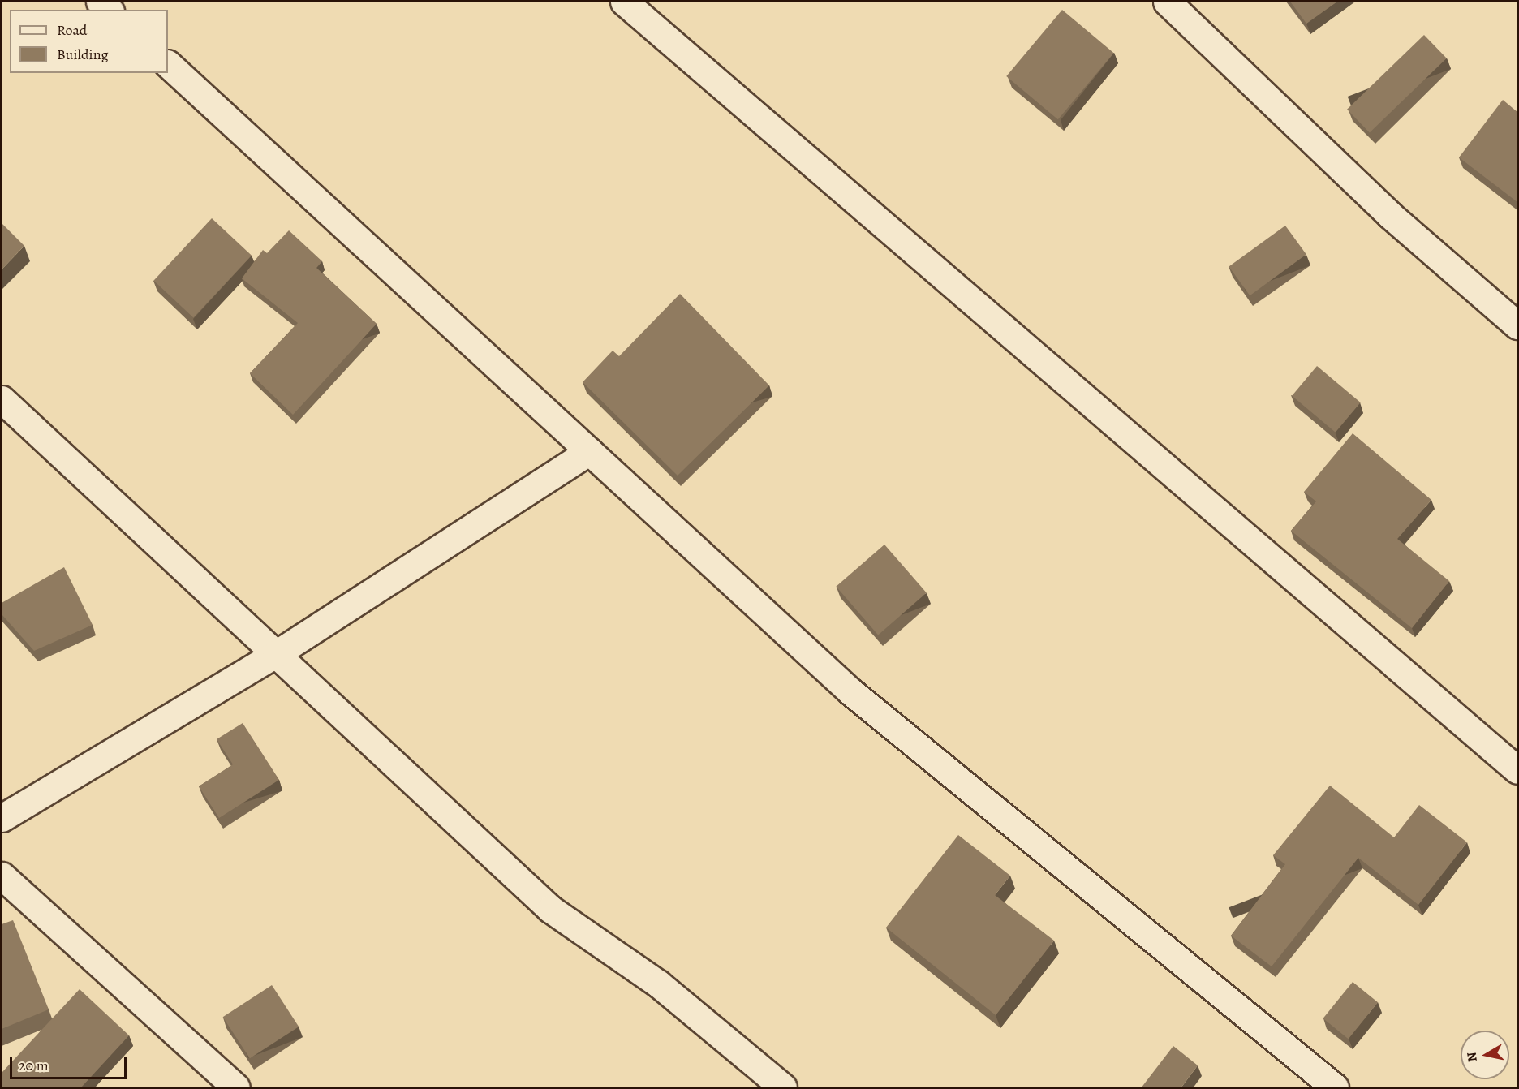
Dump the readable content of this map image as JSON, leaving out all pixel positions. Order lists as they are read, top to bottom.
{
  "legend": ["Road", "Building"],
  "scale_bar": "20 m",
  "north": "left"
}
